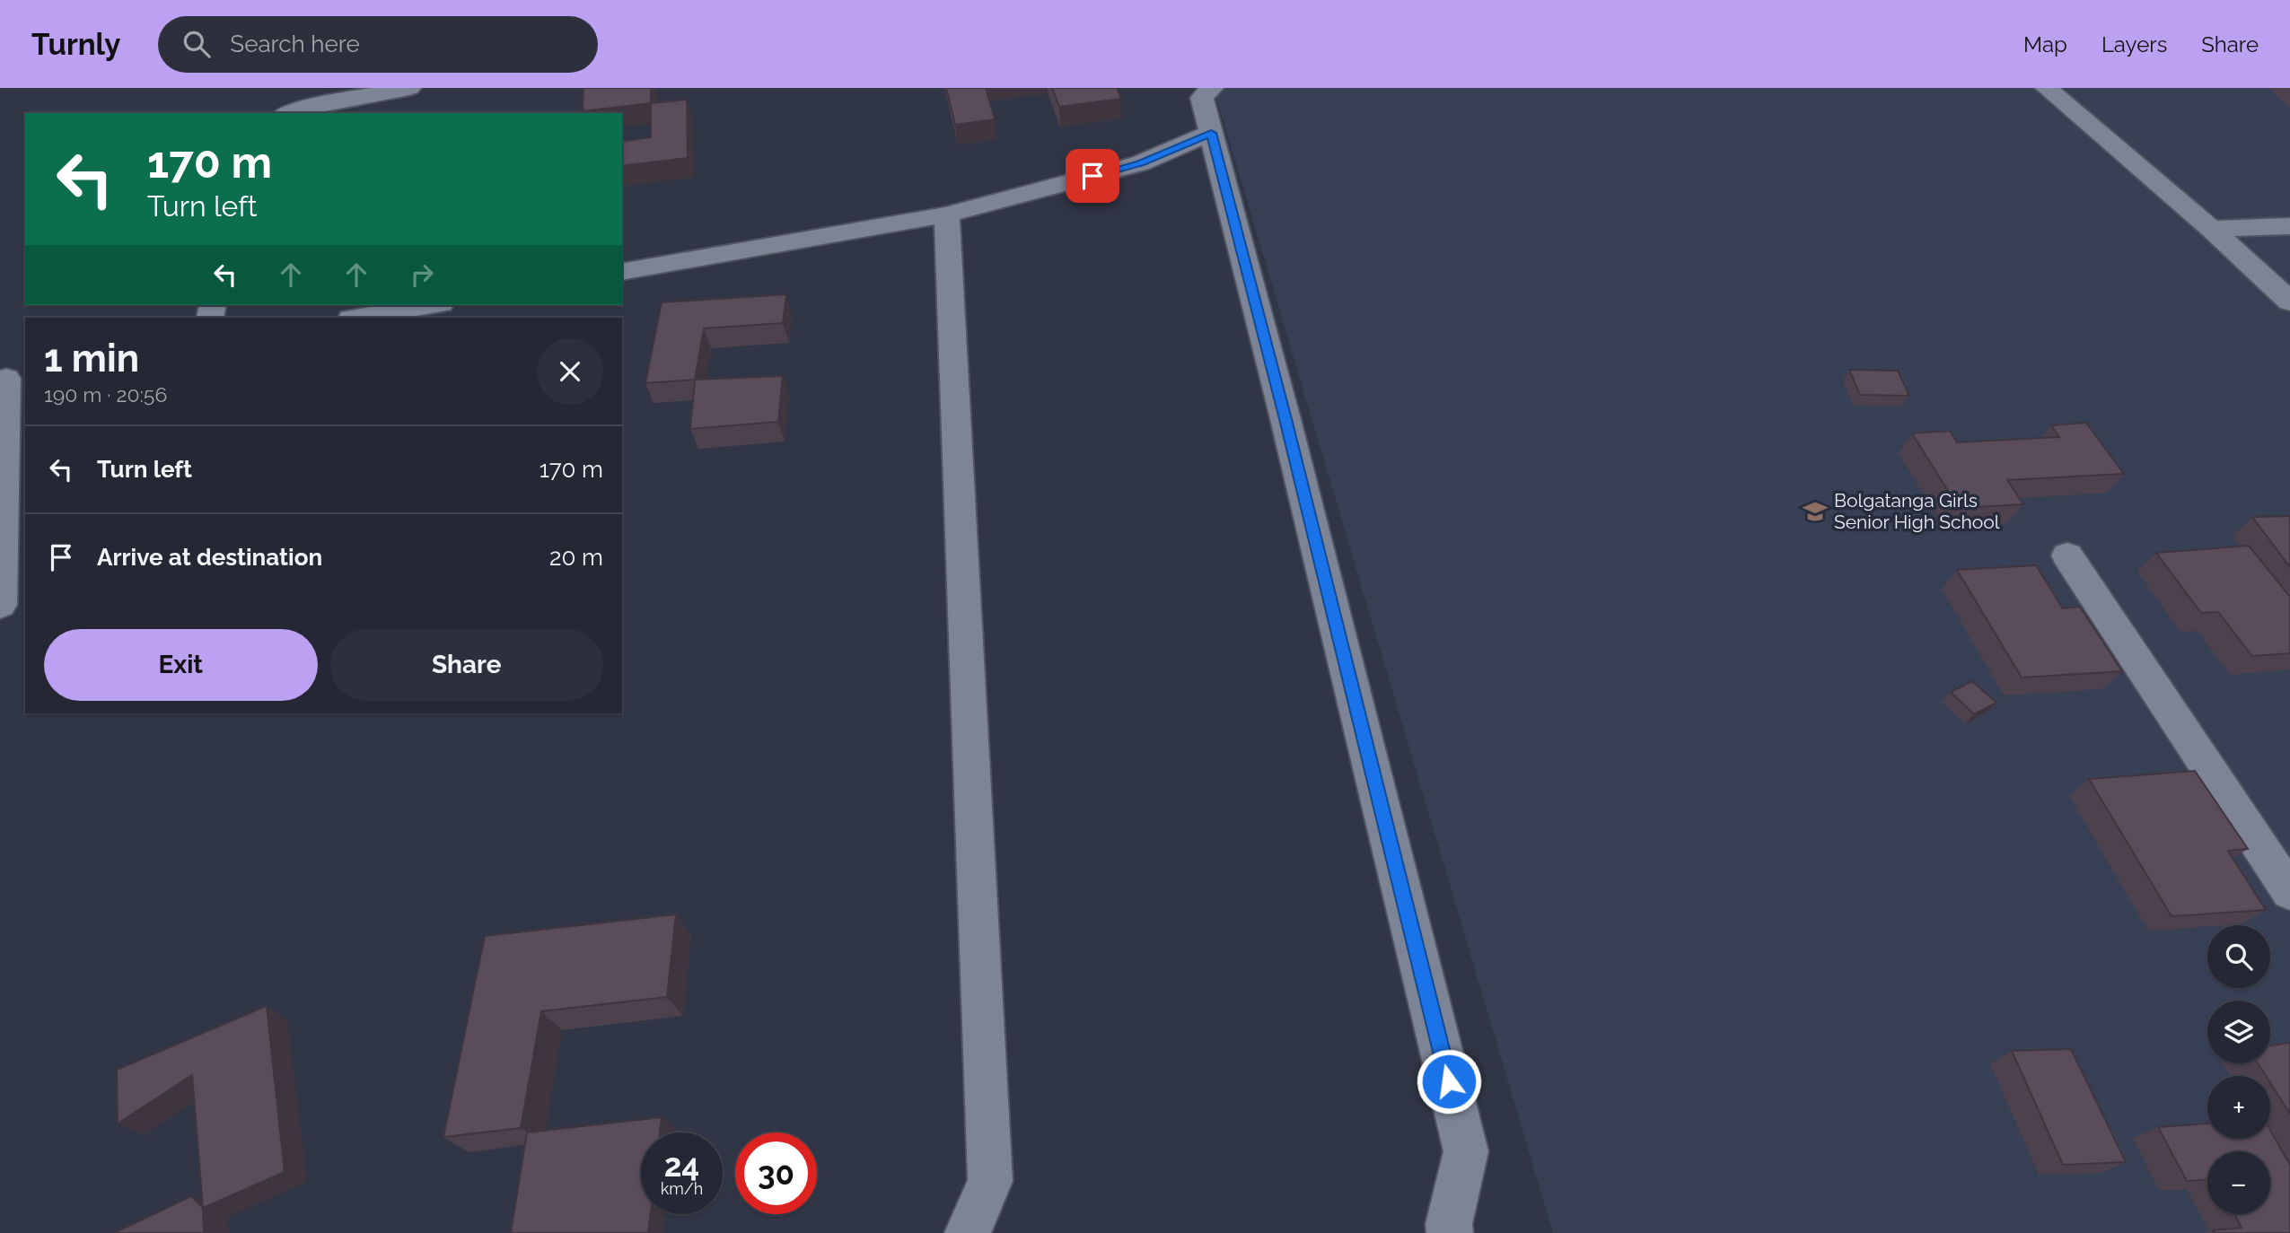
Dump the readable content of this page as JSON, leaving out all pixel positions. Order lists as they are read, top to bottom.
{
  "places": {
    "school or university": ["Bolgatanga Girls Senior High School"]
  },
  "page": {
    "header": "Turnly",
    "search": "Search here",
    "nav": ["Map", "Layers", "Share"],
    "turn": ["170 m", "Turn left"],
    "heading": ["1 min", "190 m · 20:56"],
    "list": [
      {
        "name": "Turn left",
        "value": "170 m"
      },
      {
        "name": "Arrive at destination",
        "value": "20 m"
      }
    ],
    "buttons": ["Exit", "Share"],
    "map_buttons": ["+", "−"],
    "speed": "24 km/h",
    "limit": "30"
  }
}
